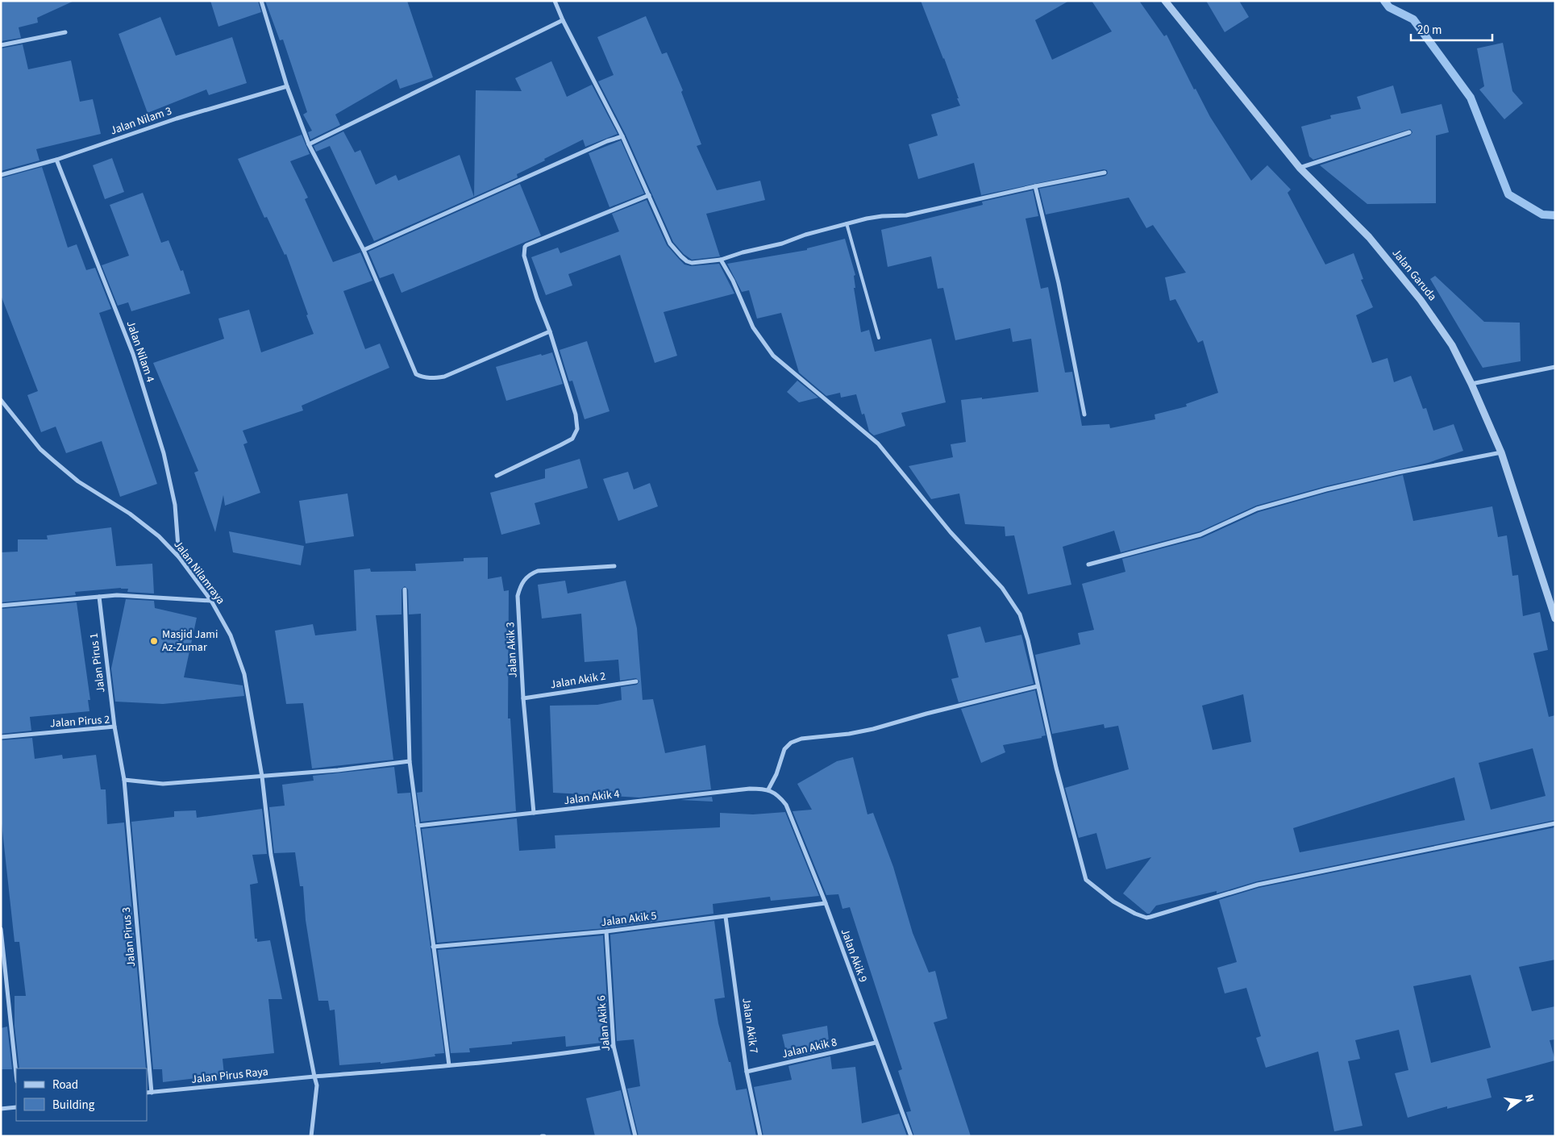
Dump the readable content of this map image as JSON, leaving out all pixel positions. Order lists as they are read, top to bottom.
{
  "streets": {
    "street": [
      "Jalan Nilam 3",
      "Jalan Garuda",
      "Jalan Nilam 4",
      "Jalan Nilamraya",
      "Jalan Akik 3",
      "Jalan Pirus 1",
      "Jalan Akik 2",
      "Jalan Pirus 2",
      "Jalan Akik 4",
      "Jalan Akik 5",
      "Jalan Pirus 3",
      "Jalan Akik 9",
      "Jalan Akik 6",
      "Jalan Akik 7",
      "Jalan Akik 8",
      "Jalan Pirus Raya"
    ]
  },
  "crossings": [
    ["Jalan Nilam 3", "Jalan Nilam 4"],
    ["Jalan Nilam 4", "Jalan Nilamraya"],
    ["Jalan Nilamraya", "Jalan Pirus Raya"],
    ["Jalan Akik 3", "Jalan Akik 2"],
    ["Jalan Akik 3", "Jalan Akik 4"],
    ["Jalan Pirus 1", "Jalan Pirus 2"],
    ["Jalan Pirus 2", "Jalan Pirus 3"],
    ["Jalan Akik 4", "Jalan Akik 9"],
    ["Jalan Akik 5", "Jalan Akik 9"],
    ["Jalan Akik 5", "Jalan Akik 6"],
    ["Jalan Akik 5", "Jalan Akik 7"],
    ["Jalan Pirus 3", "Jalan Pirus Raya"],
    ["Jalan Akik 9", "Jalan Akik 8"],
    ["Jalan Akik 6", "Jalan Pirus Raya"],
    ["Jalan Akik 7", "Jalan Akik 8"]
  ],
  "places": ["Masjid Jami Az-Zumar"],
  "legend": ["Road", "Building"],
  "scale_bar": "20 m",
  "north": "right"
}
